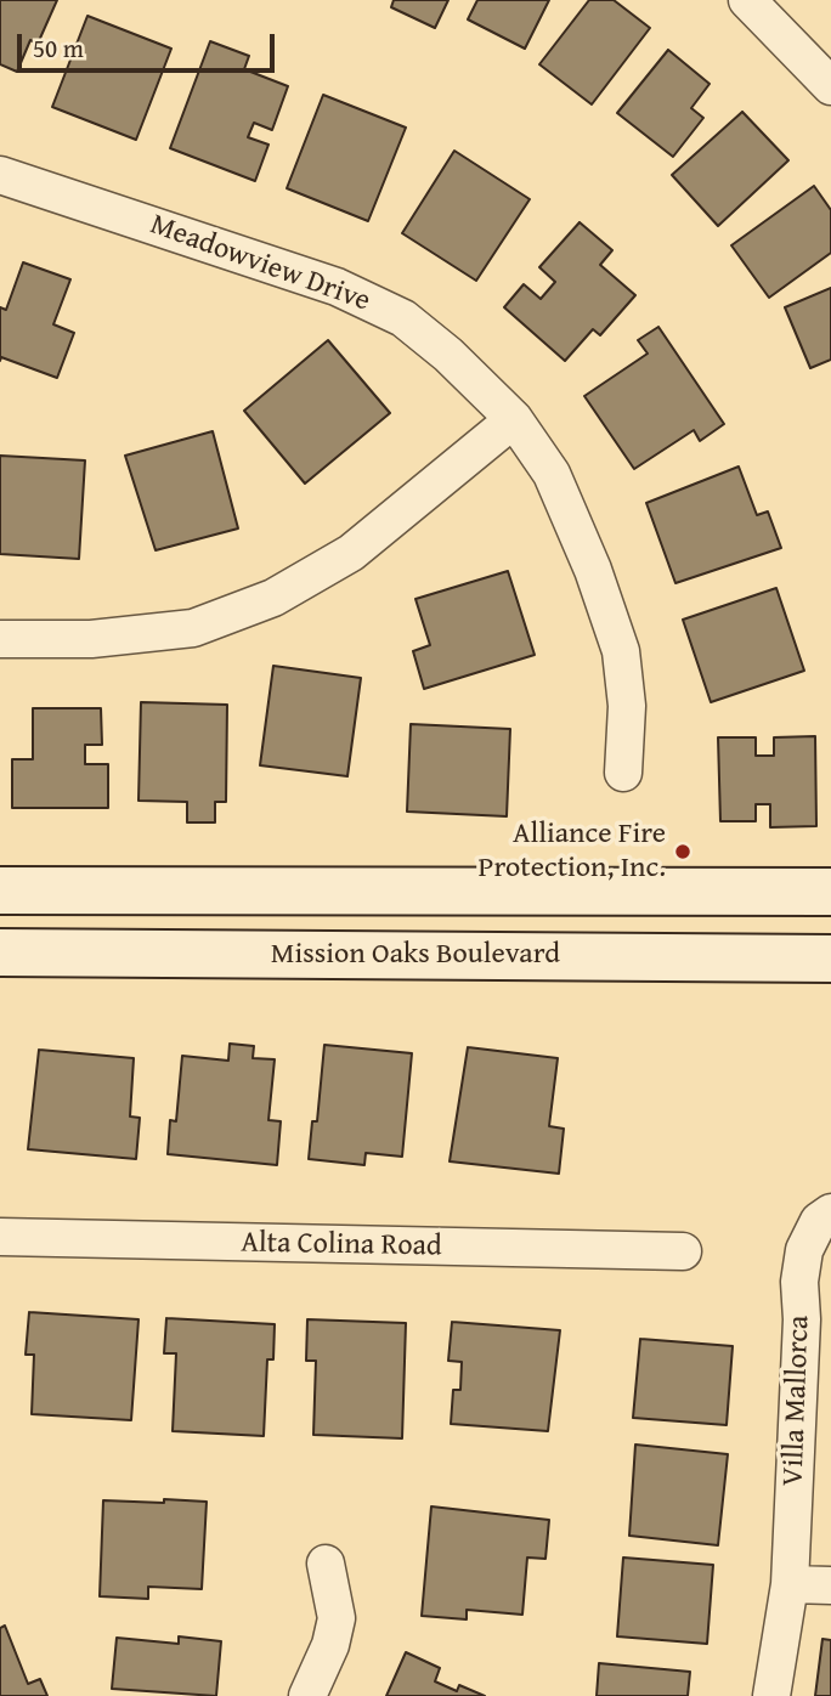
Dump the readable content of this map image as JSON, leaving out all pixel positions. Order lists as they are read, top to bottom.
{
  "streets": {
    "main road": ["Mission Oaks Boulevard"],
    "street": ["Meadowview Drive", "Alta Colina Road", "Villa Mallorca"]
  },
  "places": ["Alliance Fire Protection, Inc."],
  "scale_bar": "50 m"
}
